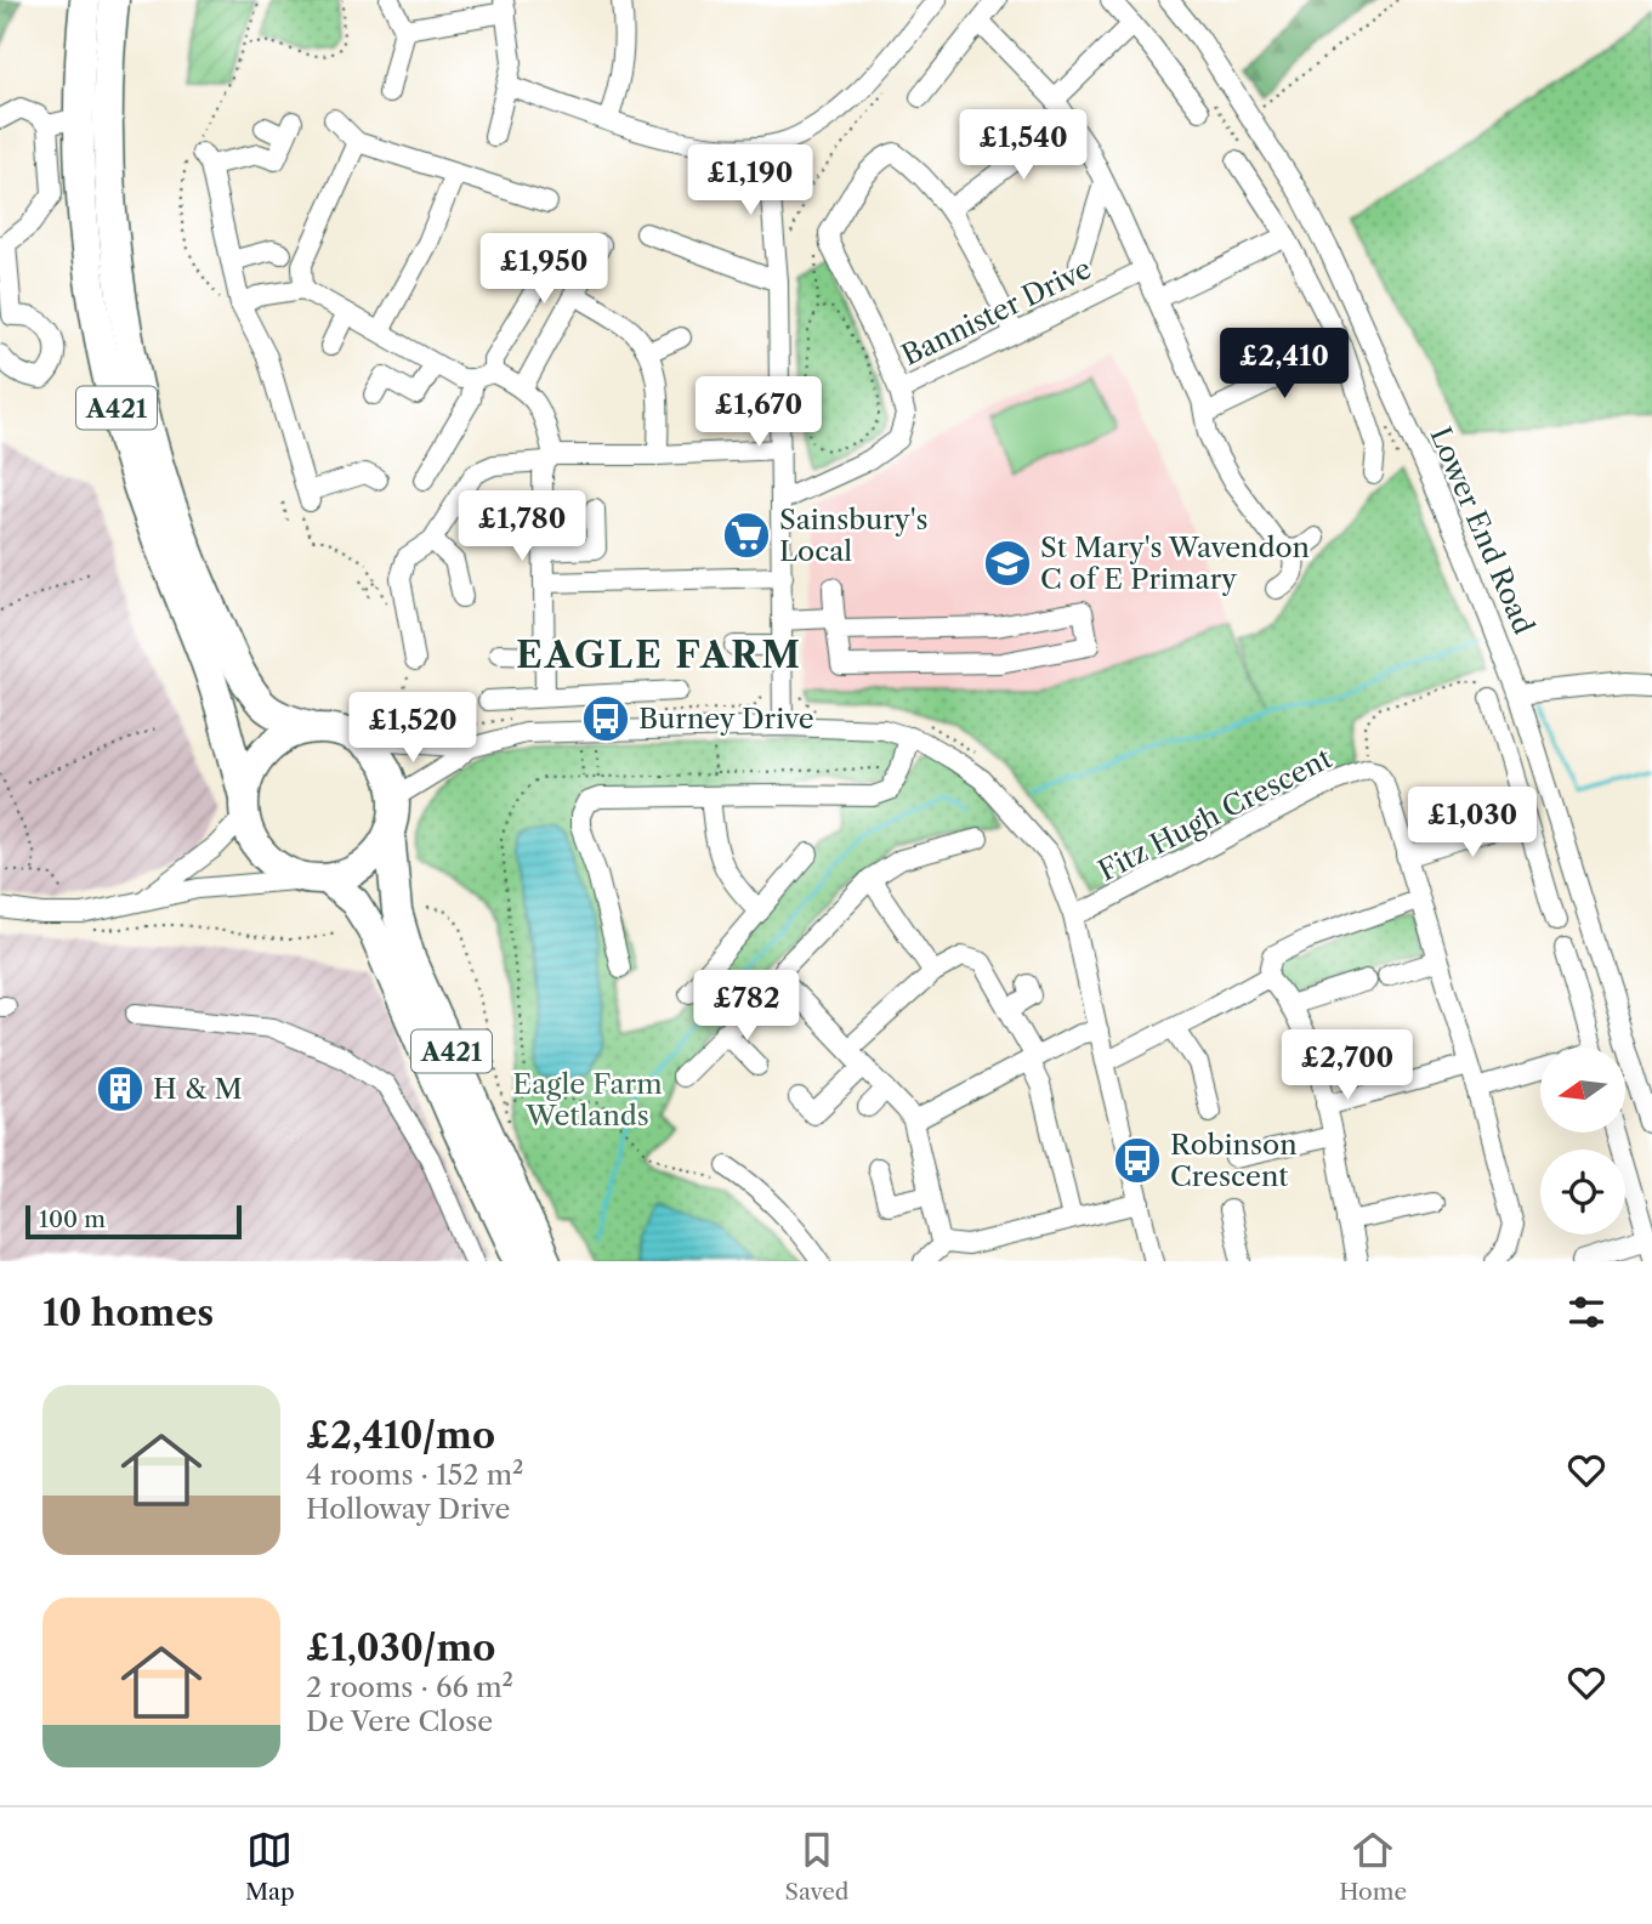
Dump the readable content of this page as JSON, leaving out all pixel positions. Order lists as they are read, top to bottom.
{
  "streets": {
    "highway": ["A421"],
    "street": ["Bannister Drive", "Lower End Road", "Fitz Hugh Crescent"]
  },
  "districts": ["EAGLE FARM"],
  "parks": ["Eagle Farm Wetlands"],
  "places": {
    "supermarket": ["Sainsbury's Local"],
    "school or university": ["St Mary's Wavendon C of E Primary"],
    "bus stop": ["Burney Drive", "Robinson Crescent"],
    "building": ["H & M"]
  },
  "scale_bar": "100 m",
  "north": "left",
  "page": {
    "price": [
      "£1,540",
      "£1,190",
      "£1,950",
      "£2,410",
      "£1,670",
      "£1,780",
      "£1,520",
      "£1,030",
      "£782",
      "£2,700"
    ],
    "scale": "100 m",
    "heading": "10 homes",
    "list": [
      {
        "name": "£2,410/mo",
        "note": "4 rooms · 152 m² · Holloway Drive"
      },
      {
        "name": "£1,030/mo",
        "note": "2 rooms · 66 m² · De Vere Close"
      }
    ],
    "tabs": ["Map", "Saved", "Home"]
  }
}
